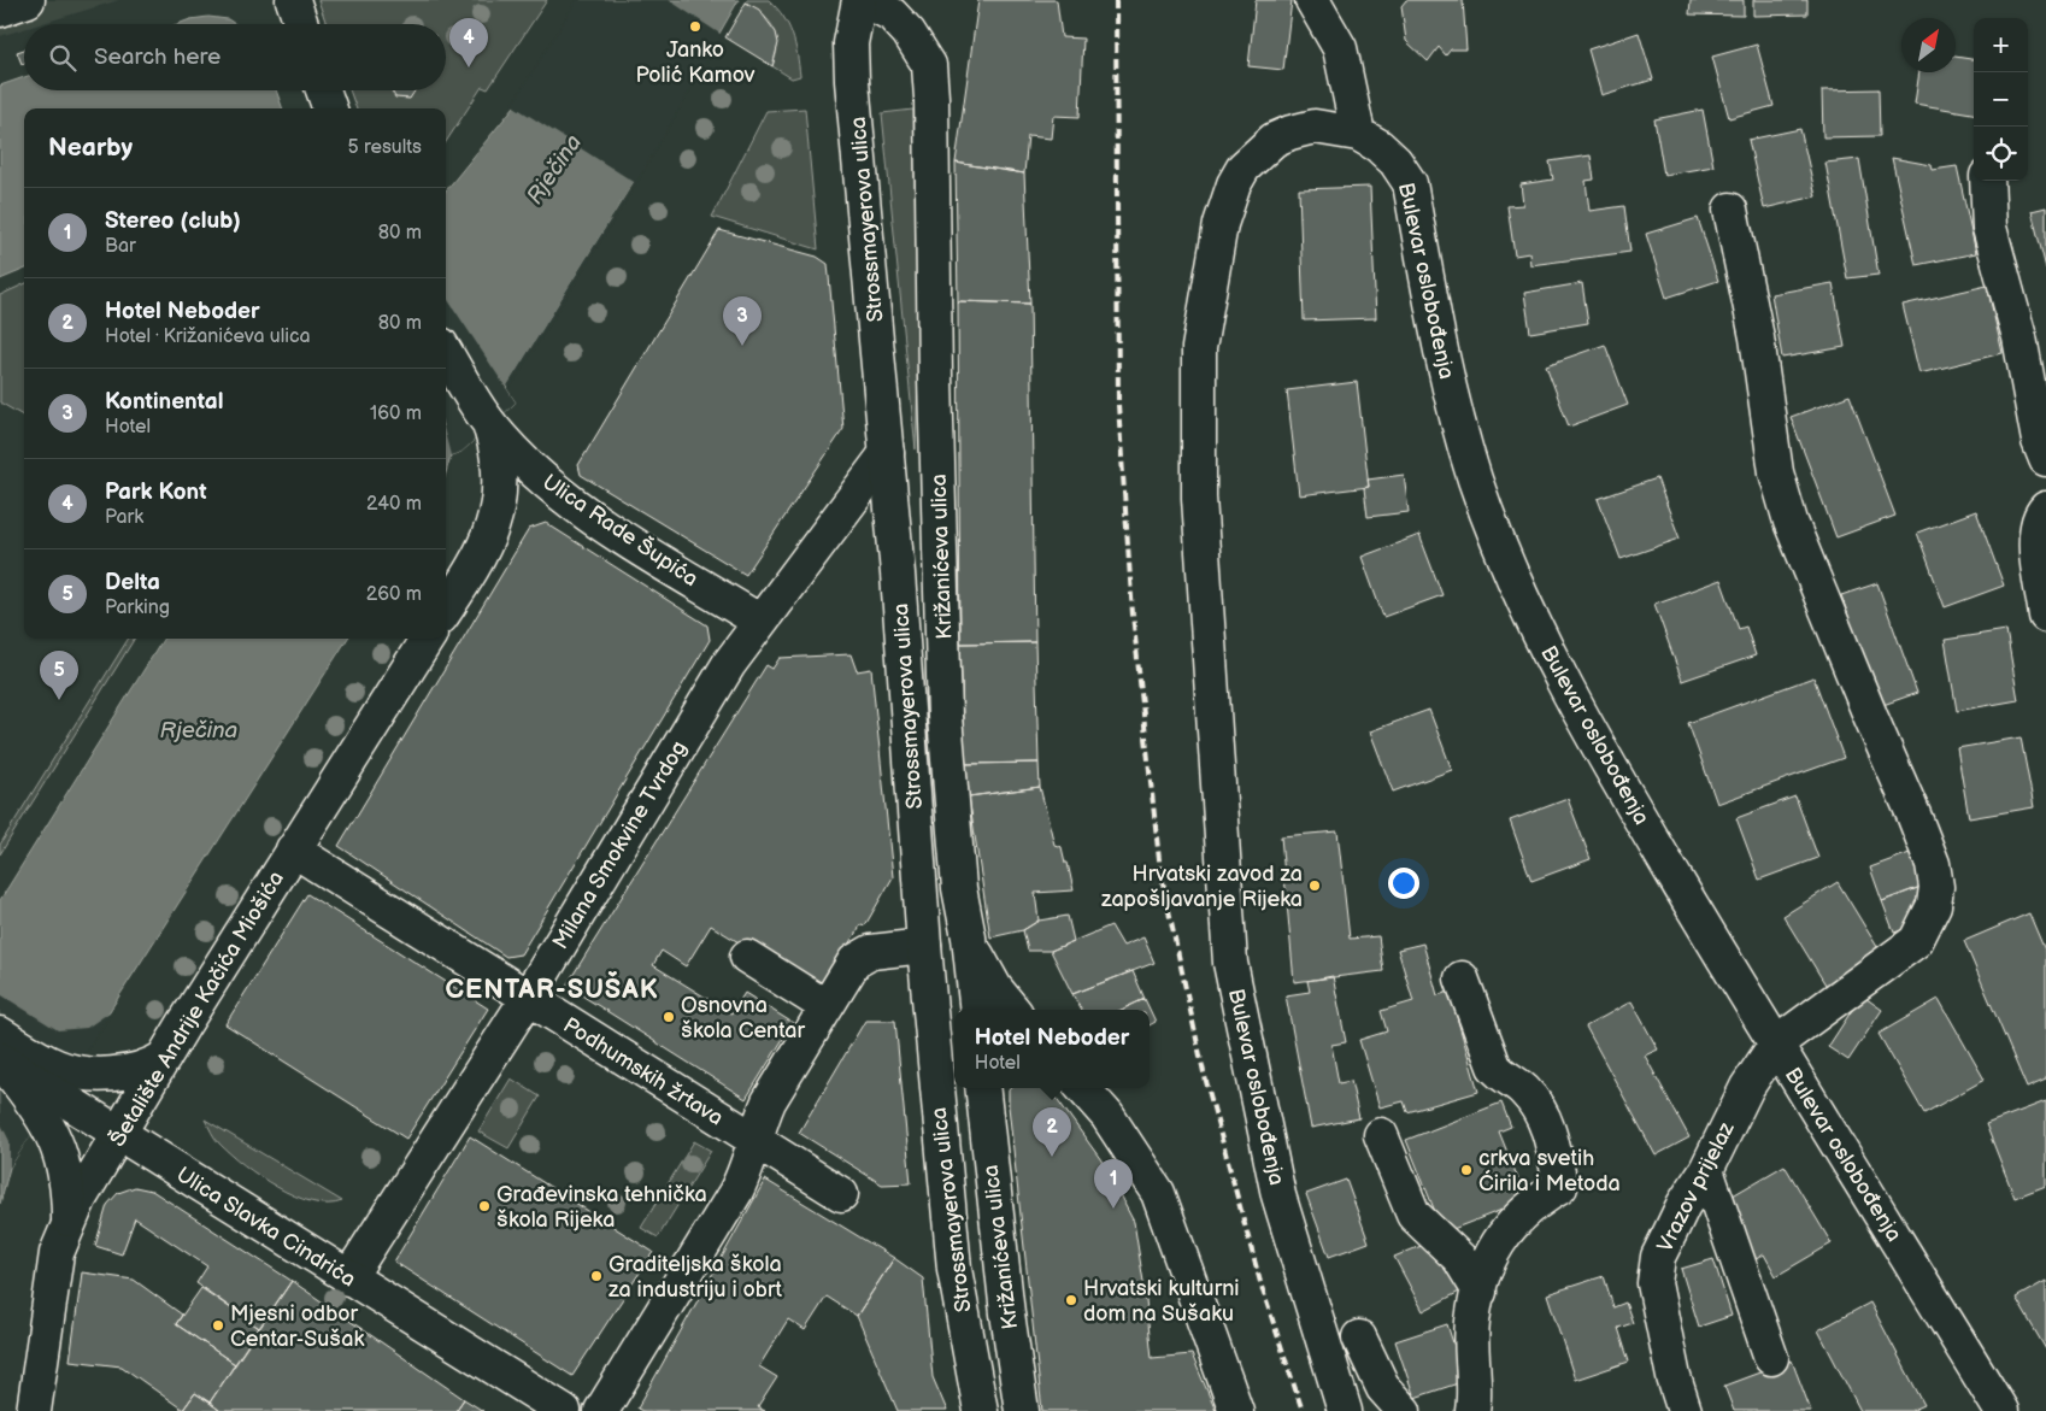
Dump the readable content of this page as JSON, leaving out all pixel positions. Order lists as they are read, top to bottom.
{
  "streets": {
    "street": [
      "Strossmayerova ulica",
      "Bulevar oslobođenja",
      "Ulica Rade Šupića",
      "Križanićeva ulica",
      "Milana Smokvine Tvrdog",
      "Šetalište Andrije Kačića Miošića",
      "Podhumskih žrtava",
      "Vrazov prijelaz",
      "Ulica Slavka Cindrića"
    ]
  },
  "crossings": [
    ["Strossmayerova ulica", "Milana Smokvine Tvrdog"],
    ["Bulevar oslobođenja", "Vrazov prijelaz"],
    ["Ulica Rade Šupića", "Milana Smokvine Tvrdog"],
    ["Milana Smokvine Tvrdog", "Podhumskih žrtava"],
    ["Milana Smokvine Tvrdog", "Ulica Slavka Cindrića"],
    ["Šetalište Andrije Kačića Miošića", "Podhumskih žrtava"],
    ["Šetalište Andrije Kačića Miošića", "Ulica Slavka Cindrića"]
  ],
  "districts": ["CENTAR-SUŠAK"],
  "water": ["Rječina"],
  "places": [
    "Janko Polić Kamov",
    "Hrvatski zavod za zapošljavanje Rijeka",
    "Osnovna škola Centar",
    "crkva svetih Ćirila i Metoda",
    "Građevinska tehnička škola Rijeka",
    "Graditeljska škola za industriju i obrt",
    "Hrvatski kulturni dom na Sušaku",
    "Mjesni odbor Centar-Sušak"
  ],
  "north": "top right",
  "page": {
    "map_buttons": ["+", "−"],
    "pins": [
      "4",
      "3",
      "5",
      "2",
      "1"
    ],
    "search": "Search here",
    "heading": ["Nearby", "5 results"],
    "list": [
      {
        "mark": "1",
        "name": "Stereo (club)",
        "note": "Bar",
        "value": "80 m"
      },
      {
        "mark": "2",
        "name": "Hotel Neboder",
        "note": "Hotel · Križanićeva ulica",
        "value": "80 m"
      },
      {
        "mark": "3",
        "name": "Kontinental",
        "note": "Hotel",
        "value": "160 m"
      },
      {
        "mark": "4",
        "name": "Park Kont",
        "note": "Park",
        "value": "240 m"
      },
      {
        "mark": "5",
        "name": "Delta",
        "note": "Parking",
        "value": "260 m"
      }
    ],
    "popup": ["Hotel Neboder", "Hotel"]
  }
}
